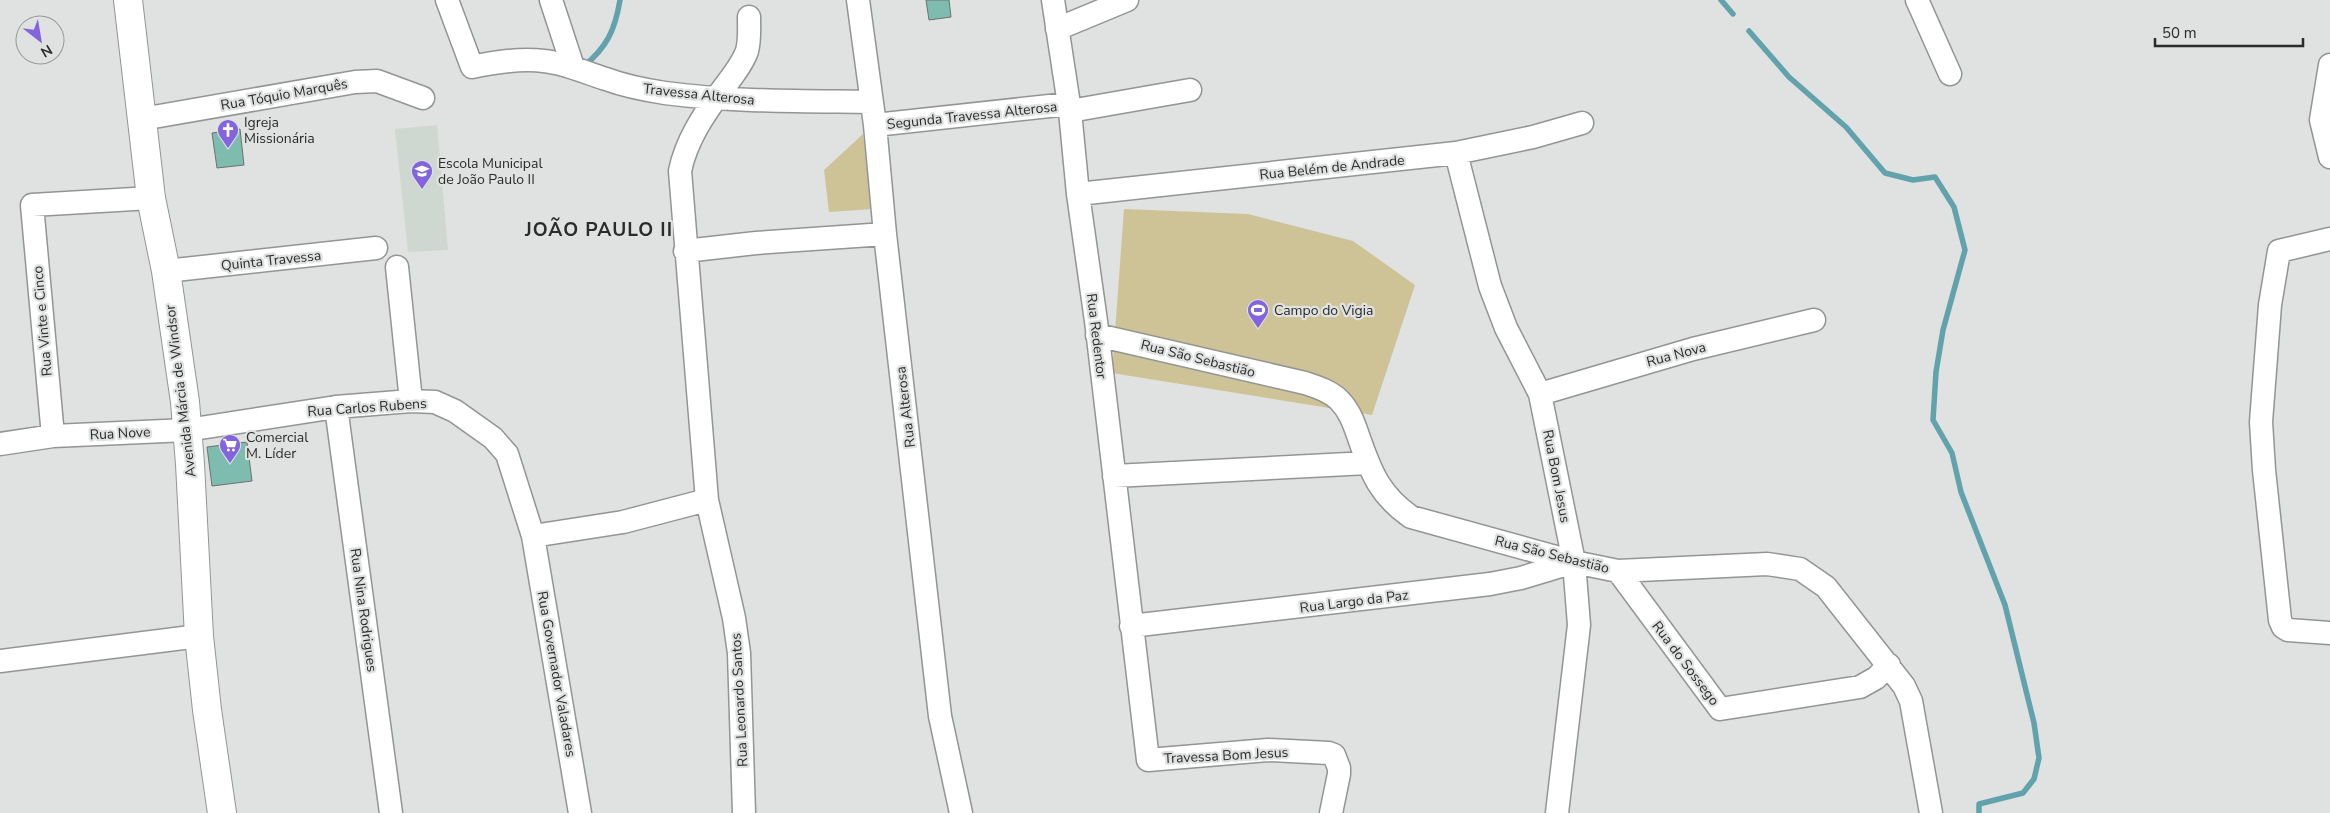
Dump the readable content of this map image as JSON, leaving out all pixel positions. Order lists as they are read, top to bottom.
{
  "streets": {
    "street": [
      "Rua Tóquio Marquês",
      "Travessa Alterosa",
      "Segunda Travessa Alterosa",
      "Rua Belém de Andrade",
      "Quinta Travessa",
      "Rua Vinte e Cinco",
      "Rua Redentor",
      "Rua Nova",
      "Rua São Sebastião",
      "Avenida Márcia de Windsor",
      "Rua Carlos Rubens",
      "Rua Alterosa",
      "Rua Nove",
      "Rua Bom Jesus",
      "Rua Largo da Paz",
      "Rua Nina Rodrigues",
      "Rua do Sossego",
      "Rua Governador Valadares",
      "Rua Leonardo Santos",
      "Travessa Bom Jesus"
    ]
  },
  "crossings": [
    ["Rua Tóquio Marquês", "Avenida Márcia de Windsor"],
    ["Travessa Alterosa", "Rua Alterosa"],
    ["Travessa Alterosa", "Rua Leonardo Santos"],
    ["Segunda Travessa Alterosa", "Rua Redentor"],
    ["Segunda Travessa Alterosa", "Rua Alterosa"],
    ["Rua Belém de Andrade", "Rua Redentor"],
    ["Rua Belém de Andrade", "Rua Bom Jesus"],
    ["Quinta Travessa", "Avenida Márcia de Windsor"],
    ["Rua Vinte e Cinco", "Avenida Márcia de Windsor"],
    ["Rua Vinte e Cinco", "Rua Nove"],
    ["Rua Redentor", "Rua São Sebastião"],
    ["Rua Redentor", "Rua Largo da Paz"],
    ["Rua Redentor", "Travessa Bom Jesus"],
    ["Rua Nova", "Rua Bom Jesus"],
    ["Rua São Sebastião", "Rua Bom Jesus"],
    ["Rua São Sebastião", "Rua Largo da Paz"],
    ["Rua São Sebastião", "Rua do Sossego"],
    ["Avenida Márcia de Windsor", "Rua Carlos Rubens"],
    ["Avenida Márcia de Windsor", "Rua Nove"],
    ["Rua Carlos Rubens", "Rua Nove"],
    ["Rua Carlos Rubens", "Rua Nina Rodrigues"],
    ["Rua Carlos Rubens", "Rua Governador Valadares"],
    ["Rua Bom Jesus", "Rua Largo da Paz"]
  ],
  "districts": ["JOÃO PAULO II"],
  "places": {
    "church": ["Igreja Missionária"],
    "school or university": ["Escola Municipal de João Paulo II"],
    "sports": ["Campo do Vigia"],
    "supermarket": ["Comercial M. Líder"]
  },
  "scale_bar": "50 m",
  "north": "bottom right"
}
